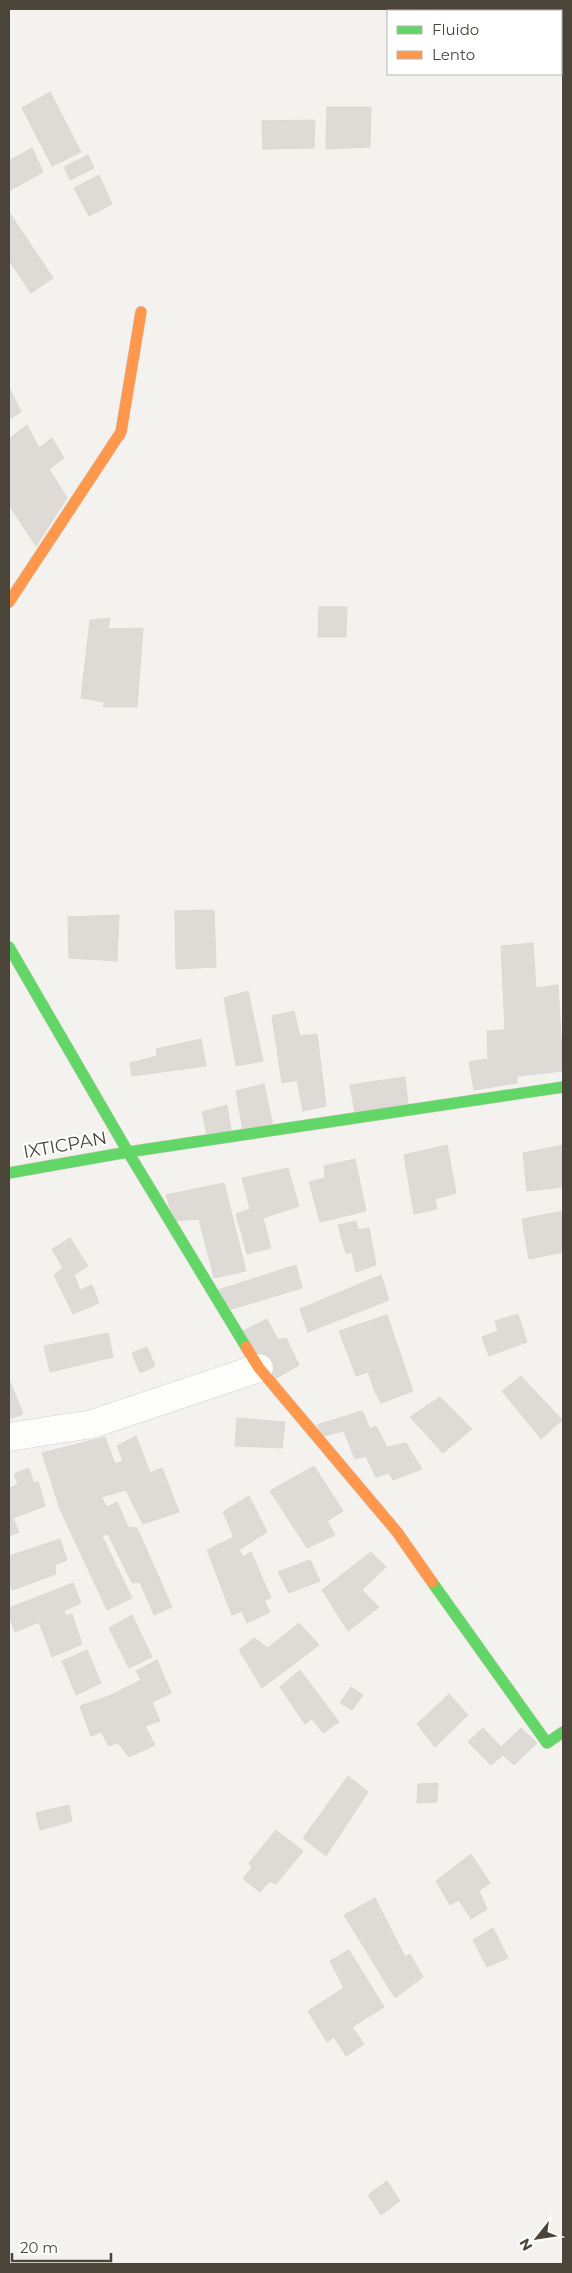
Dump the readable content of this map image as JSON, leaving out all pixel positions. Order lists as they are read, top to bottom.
{
  "streets": {
    "street": ["IXTICPAN"]
  },
  "legend": ["Fluido", "Lento"],
  "scale_bar": "20 m",
  "north": "bottom left"
}
